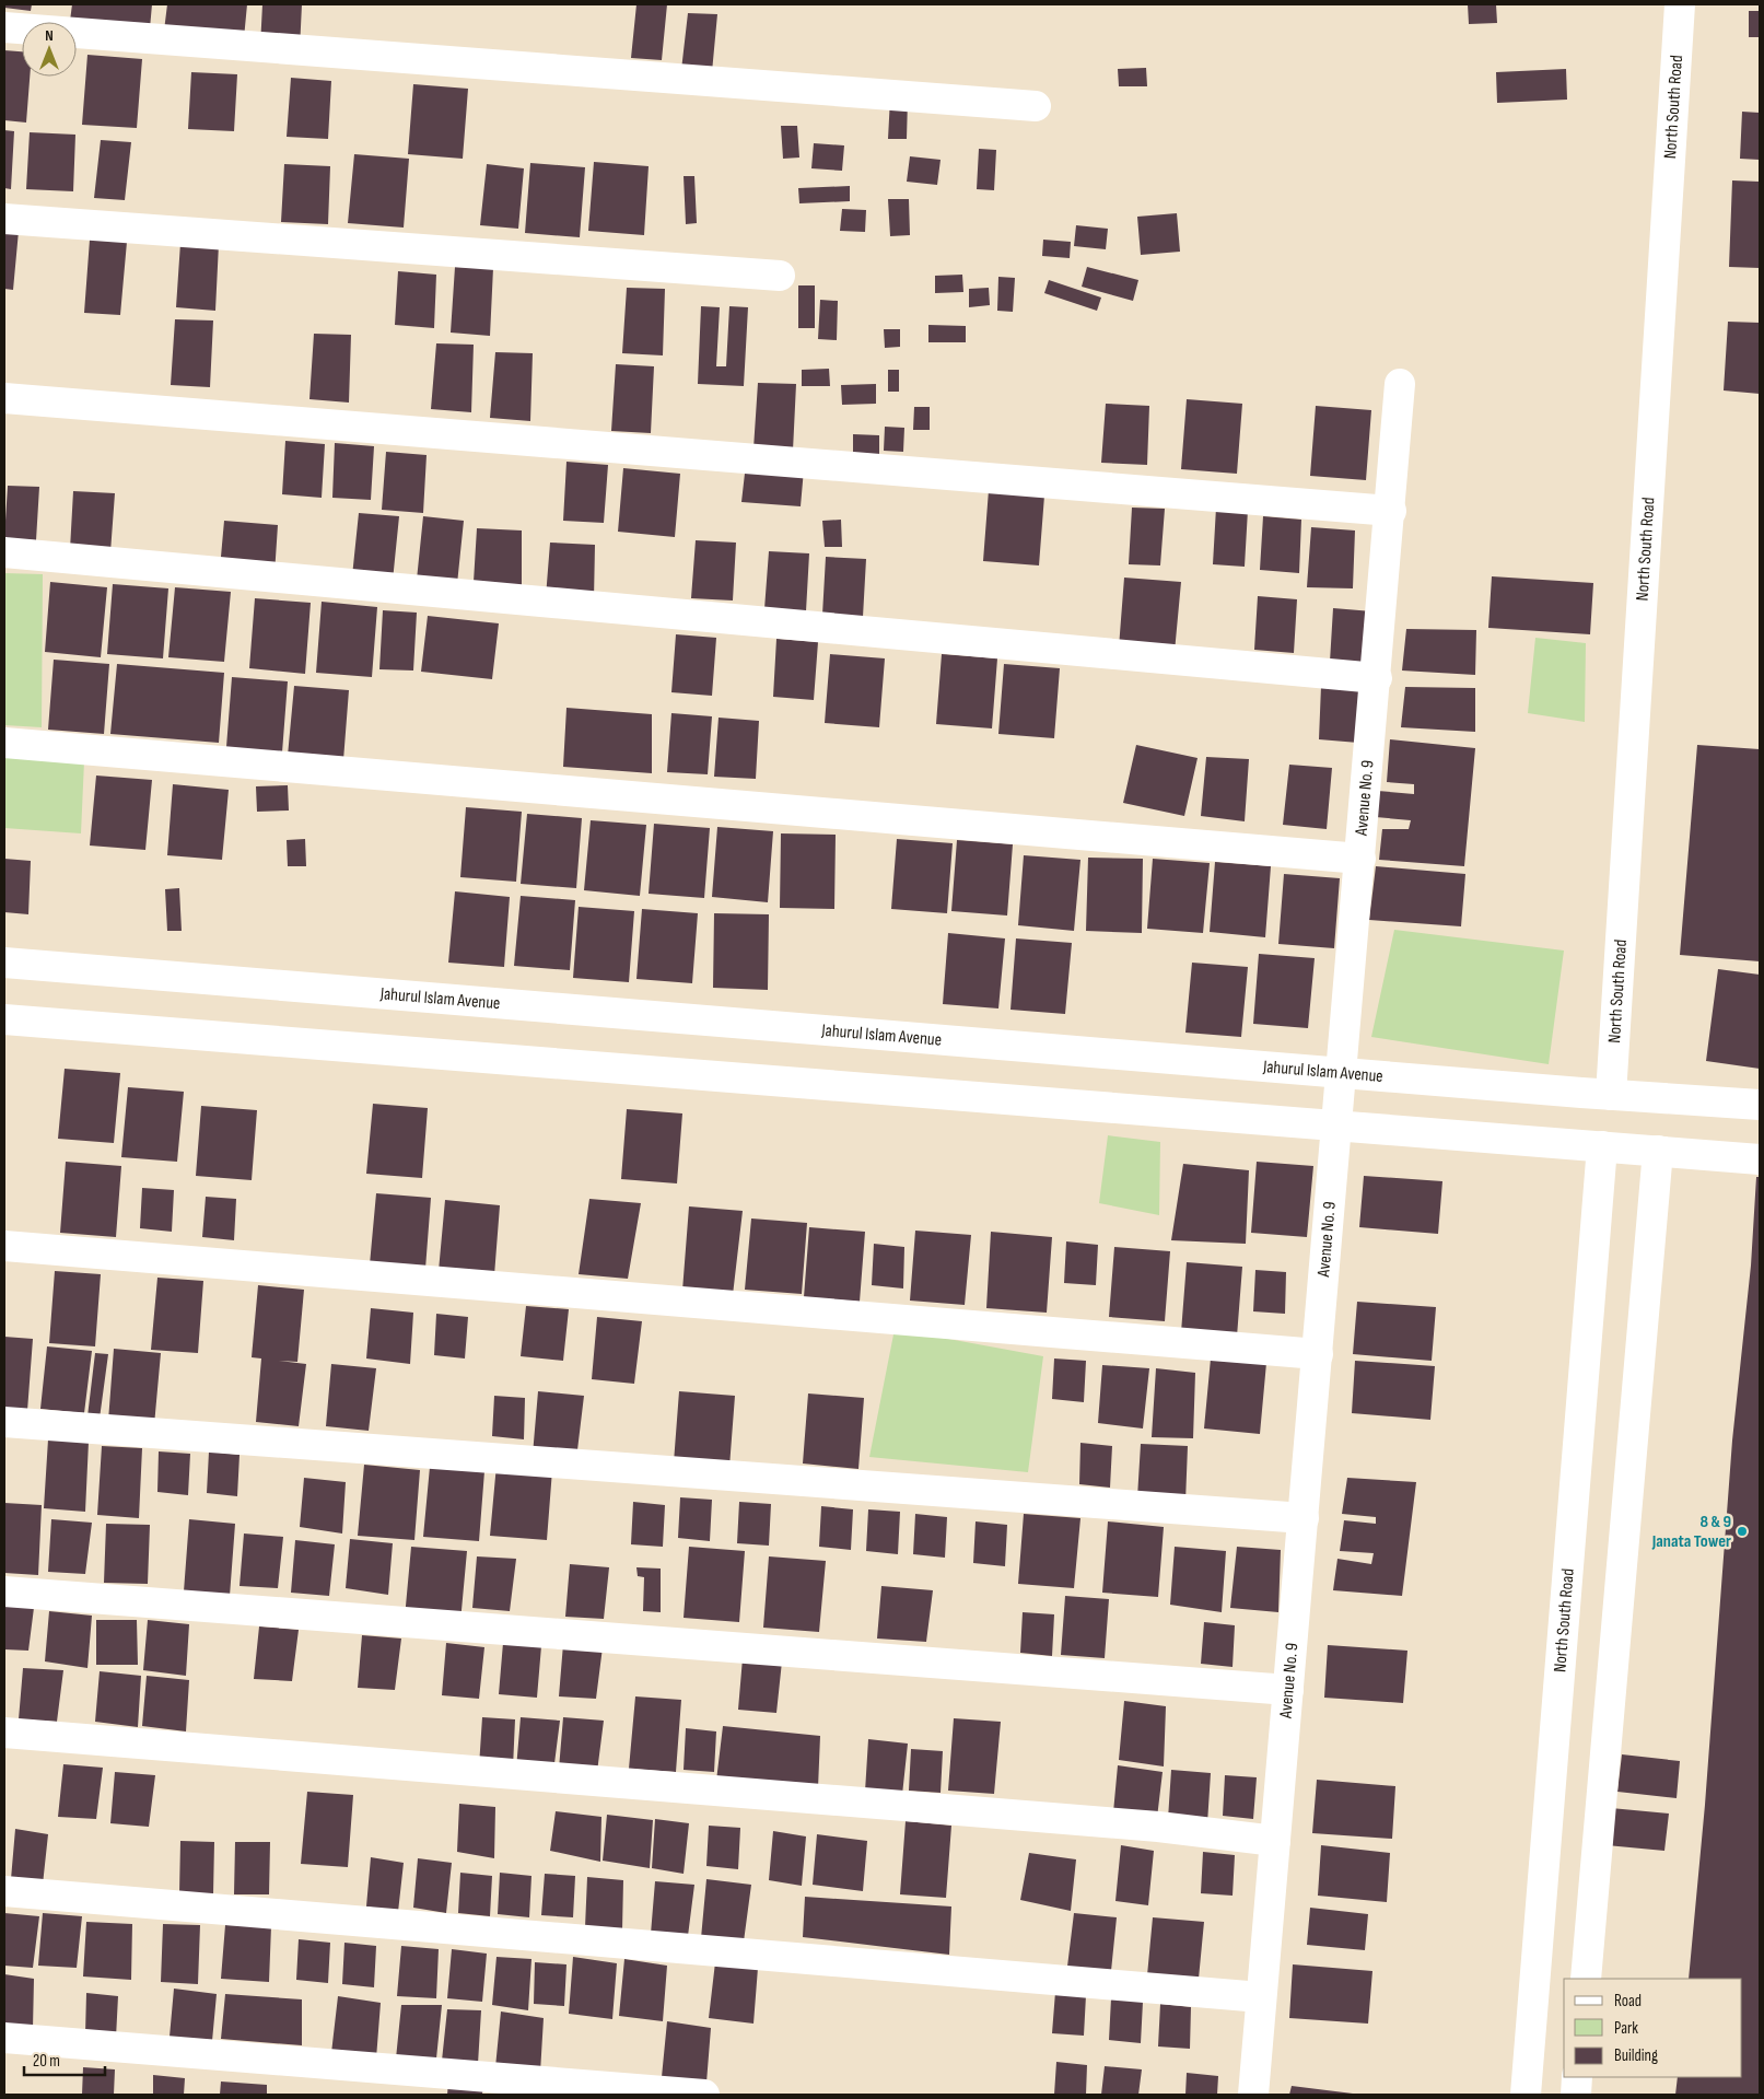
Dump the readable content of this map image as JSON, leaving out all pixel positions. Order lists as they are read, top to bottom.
{
  "streets": {
    "street": ["North South Road", "Avenue No. 9", "Jahurul Islam Avenue"]
  },
  "crossings": [
    ["North South Road", "Jahurul Islam Avenue"],
    ["Avenue No. 9", "Jahurul Islam Avenue"]
  ],
  "places": ["8 & 9 Janata Tower"],
  "legend": ["Road", "Park", "Building"],
  "scale_bar": "20 m",
  "north": "top"
}
